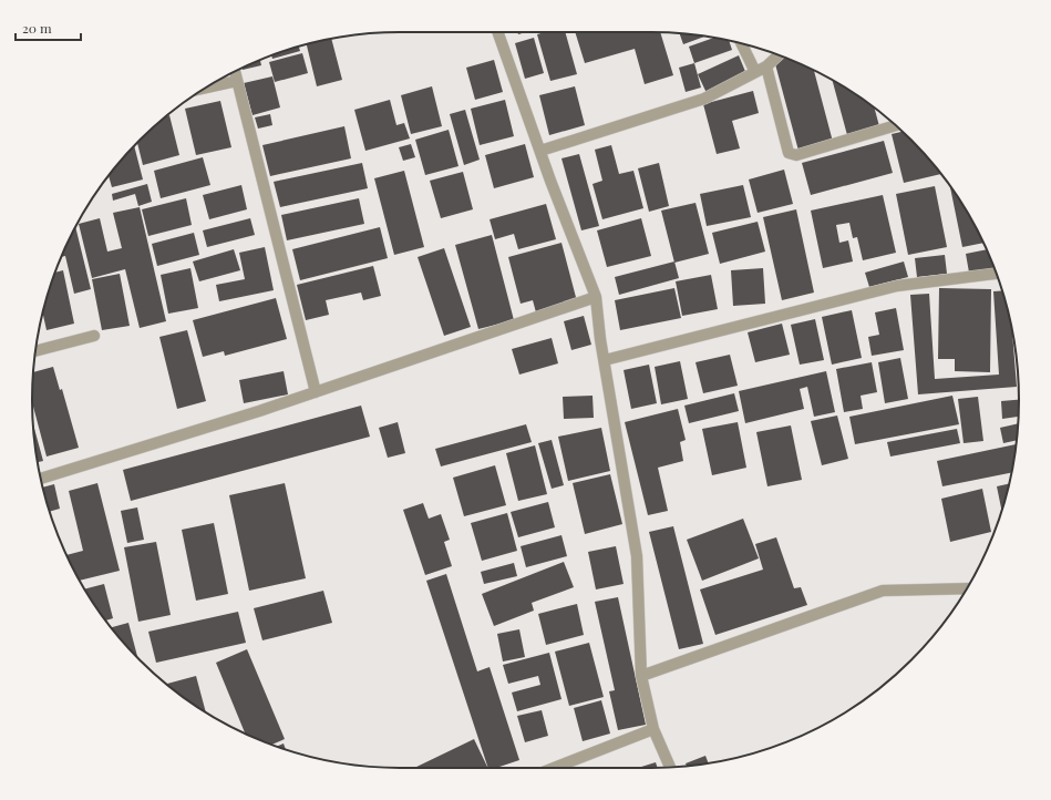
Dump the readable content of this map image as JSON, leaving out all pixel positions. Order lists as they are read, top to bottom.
{
  "scale_bar": "20 m"
}
